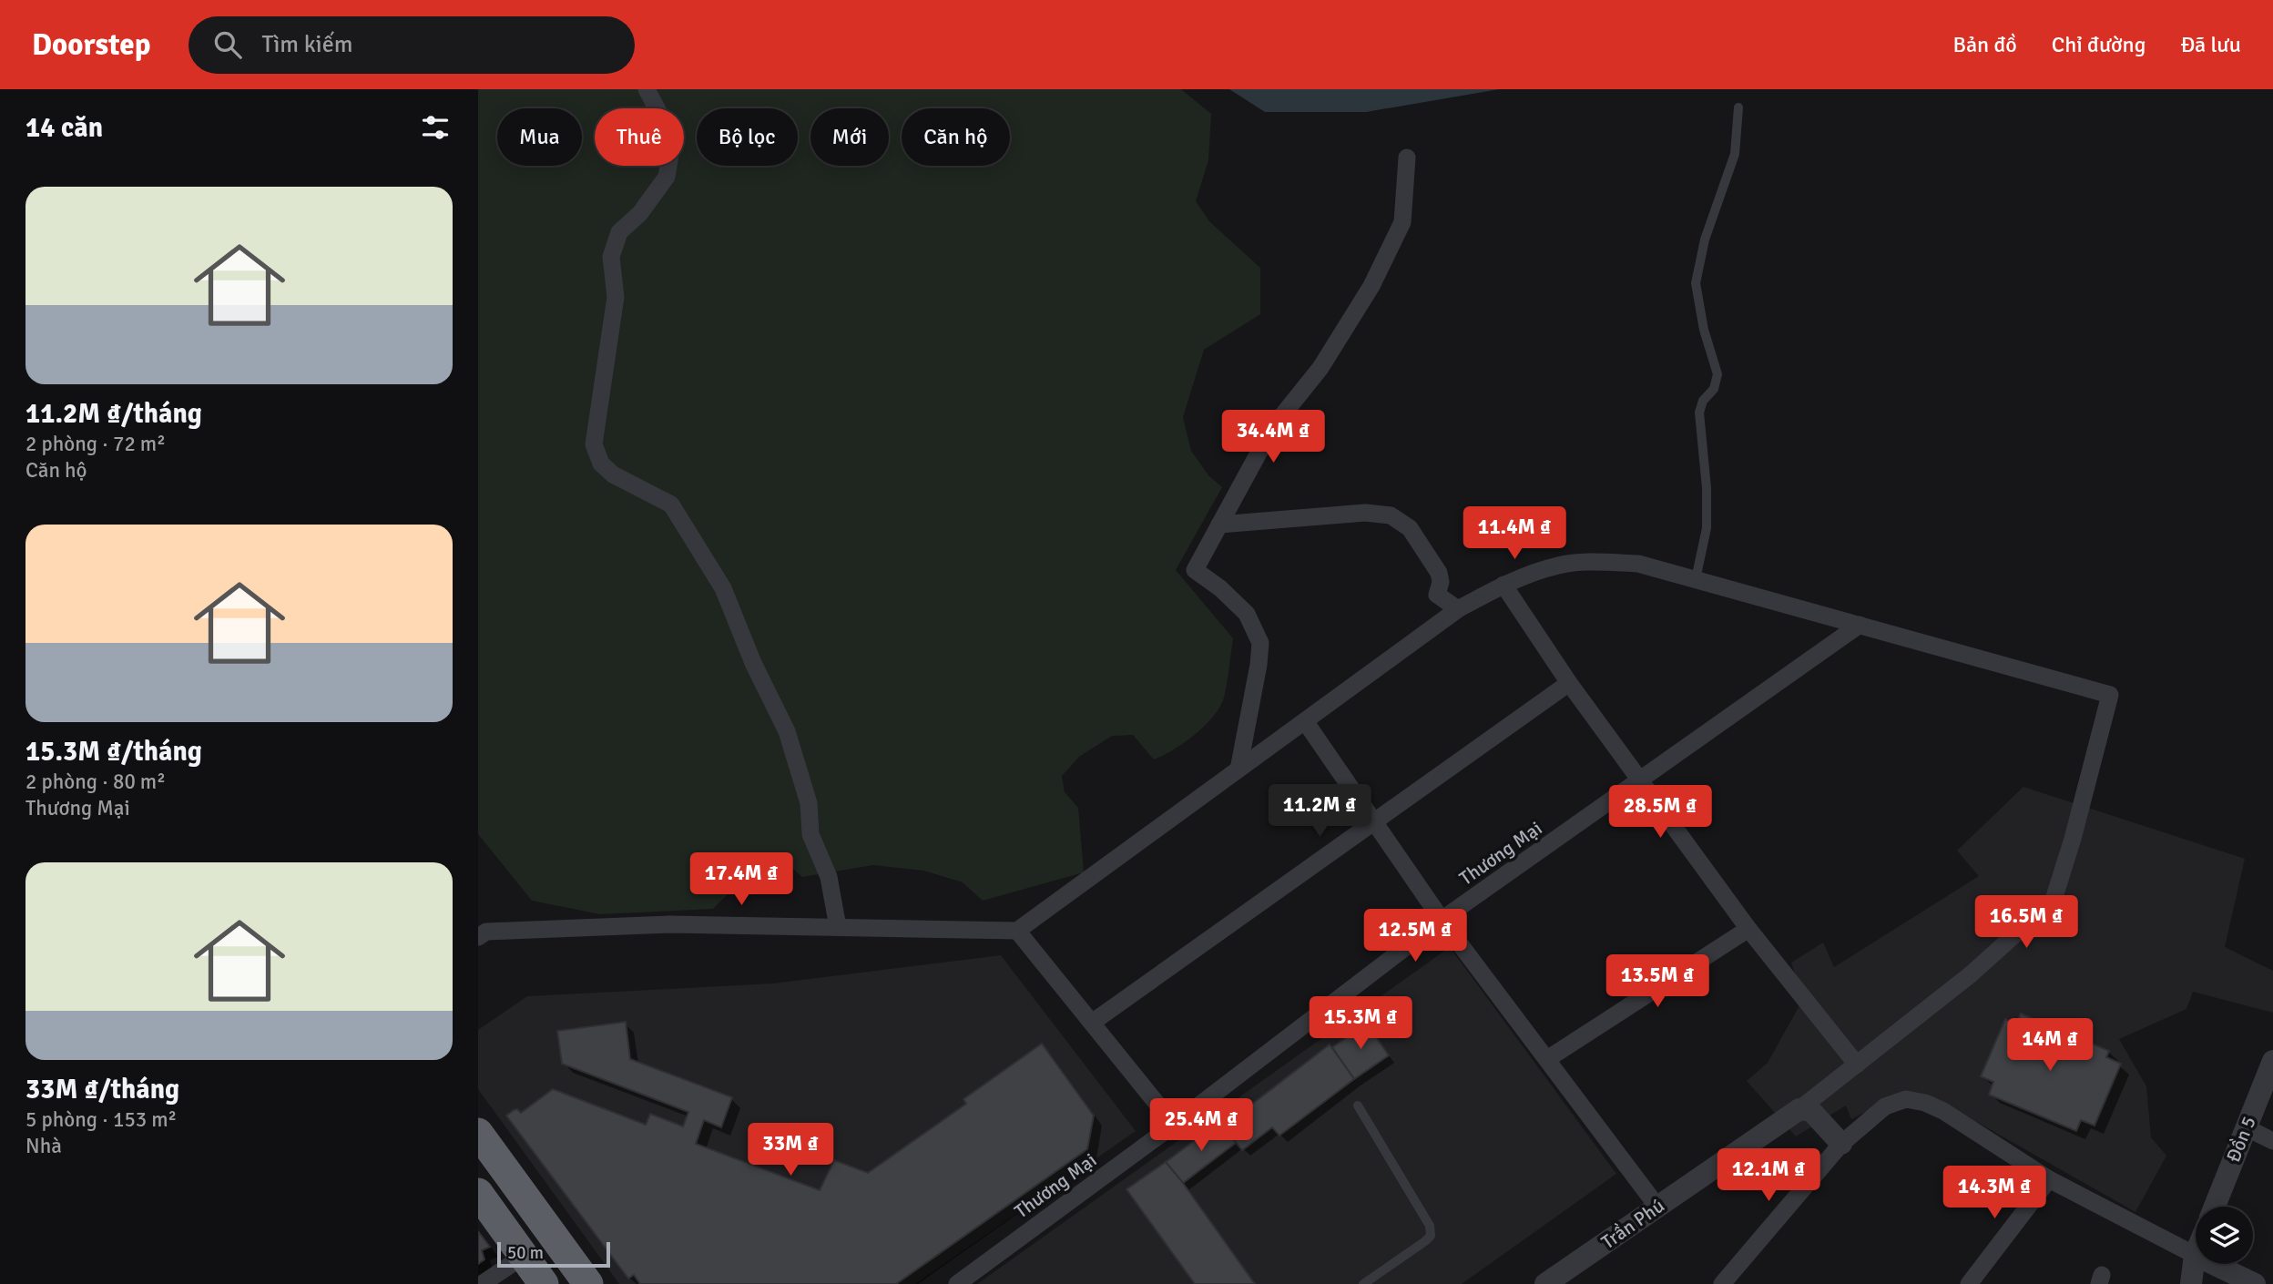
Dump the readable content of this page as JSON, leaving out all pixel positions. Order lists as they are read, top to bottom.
{
  "streets": {
    "street": ["Thương Mại", "Đồn 5", "Trần Phú"]
  },
  "scale_bar": "50 m",
  "page": {
    "header": "Doorstep",
    "search": "Tìm kiếm",
    "nav": ["Bản đồ", "Chỉ đường", "Đã lưu"],
    "heading": "14 căn",
    "chip": [
      "Mua",
      "Thuê",
      "Bộ lọc",
      "Mới",
      "Căn hộ"
    ],
    "list": [
      {
        "name": "11.2M ₫/tháng",
        "note": "2 phòng · 72 m² · Căn hộ"
      },
      {
        "name": "15.3M ₫/tháng",
        "note": "2 phòng · 80 m² · Thương Mại"
      },
      {
        "name": "33M ₫/tháng",
        "note": "5 phòng · 153 m² · Nhà"
      }
    ],
    "price": [
      "34.4M ₫",
      "11.4M ₫",
      "11.2M ₫",
      "28.5M ₫",
      "17.4M ₫",
      "16.5M ₫",
      "12.5M ₫",
      "13.5M ₫",
      "15.3M ₫",
      "14M ₫",
      "25.4M ₫",
      "33M ₫",
      "12.1M ₫",
      "14.3M ₫"
    ],
    "scale": "50 m"
  }
}
